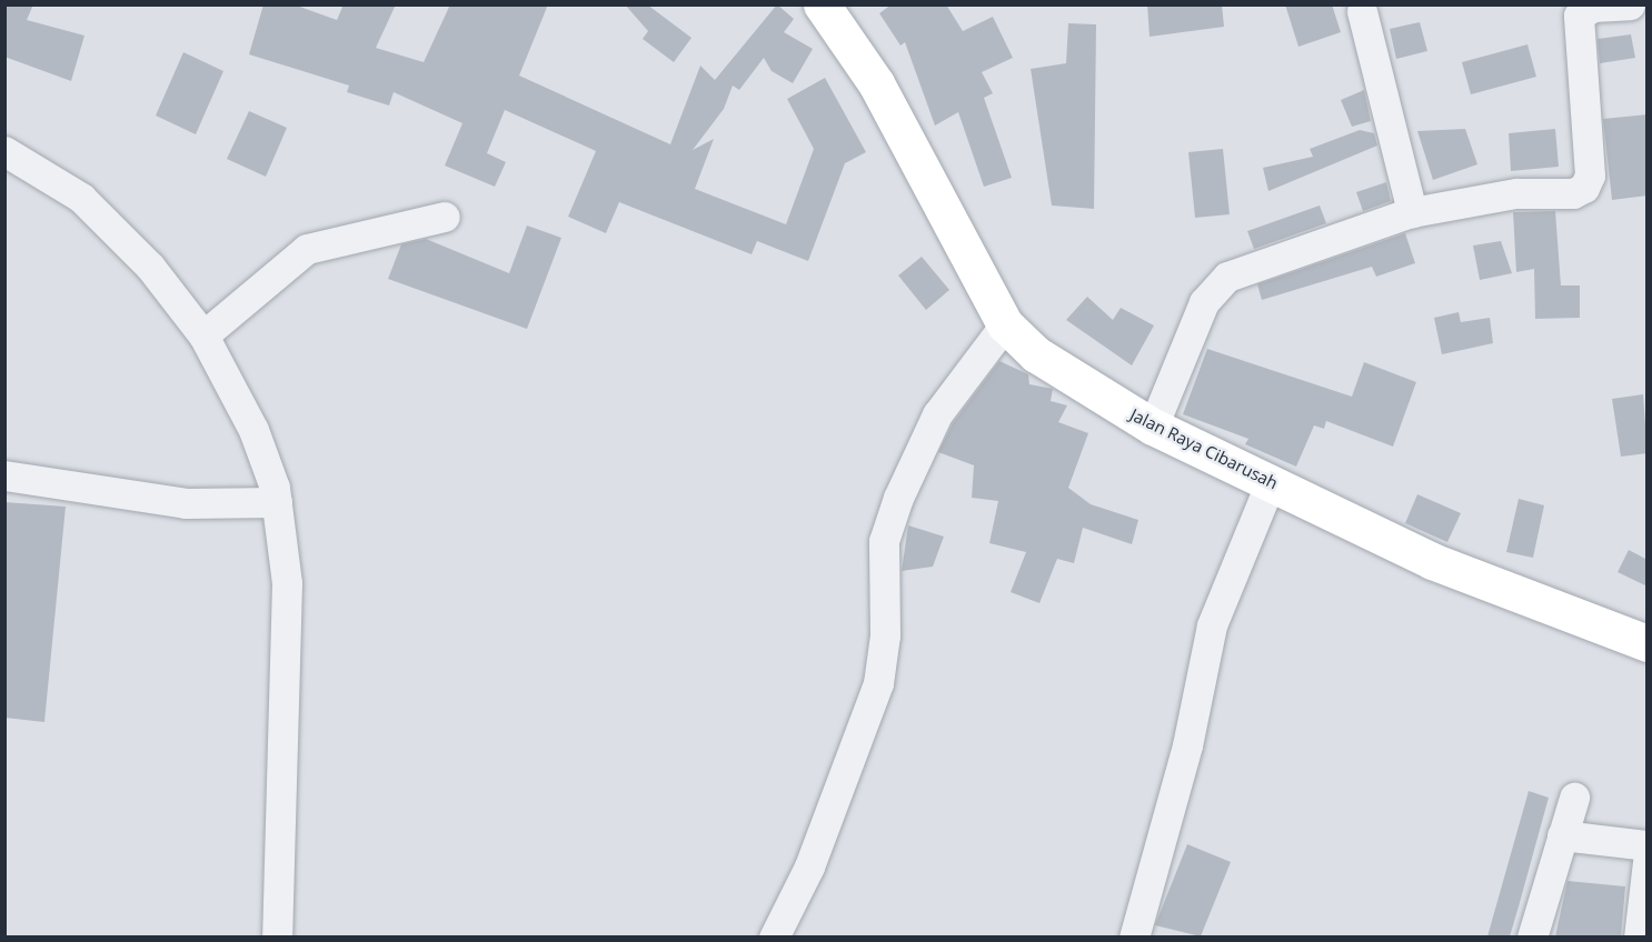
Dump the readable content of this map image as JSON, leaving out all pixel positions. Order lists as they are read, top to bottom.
{
  "streets": {
    "main road": ["Jalan Raya Cibarusah"]
  }
}
